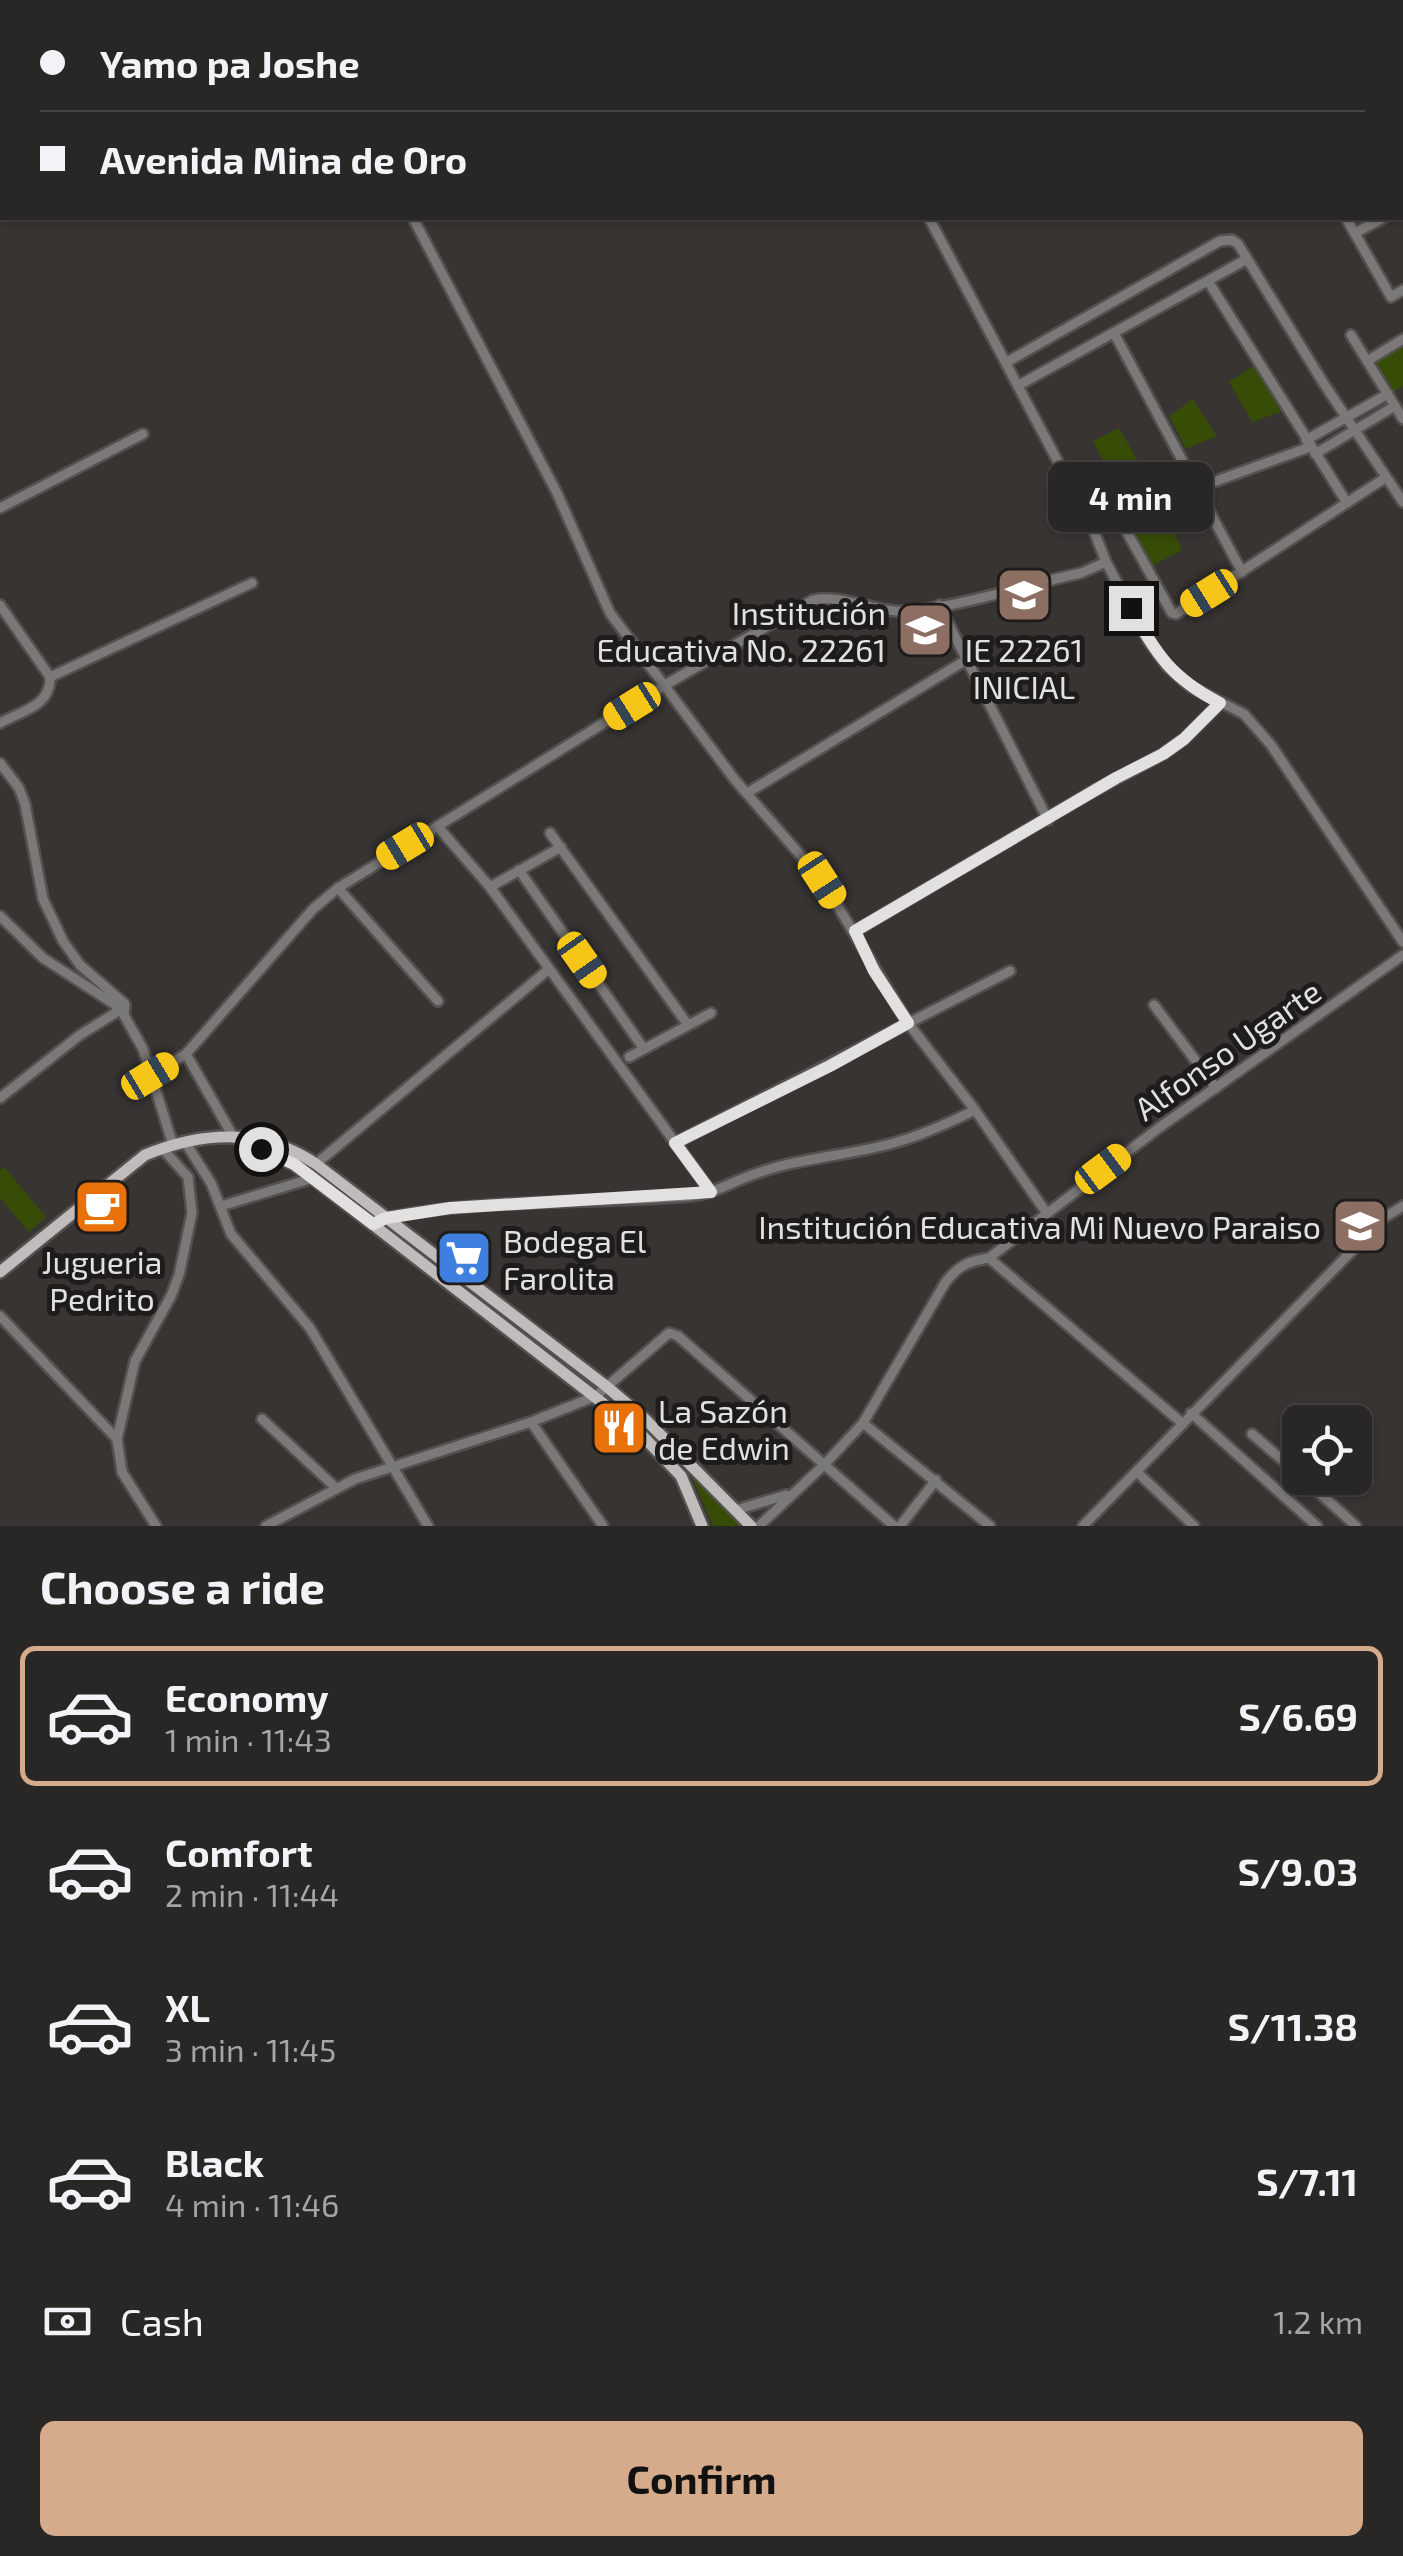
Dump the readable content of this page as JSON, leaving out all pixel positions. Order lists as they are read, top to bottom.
{
  "streets": {
    "street": ["Alfonso Ugarte"]
  },
  "places": {
    "school or university": ["IE 22261 INICIAL", "Institución Educativa No. 22261", "Institución Educativa Mi Nuevo Paraiso"],
    "cafe": ["Jugueria Pedrito"],
    "supermarket": ["Bodega El Farolita"],
    "restaurant": ["La Sazón de Edwin"]
  },
  "page": {
    "banner": ["Yamo pa Joshe", "Avenida Mina de Oro"],
    "bubble": "4 min",
    "heading": "Choose a ride",
    "list": [
      {
        "name": "Economy",
        "note": "1 min · 11:43",
        "value": "S/6.69"
      },
      {
        "name": "Comfort",
        "note": "2 min · 11:44",
        "value": "S/9.03"
      },
      {
        "name": "XL",
        "note": "3 min · 11:45",
        "value": "S/11.38"
      },
      {
        "name": "Black",
        "note": "4 min · 11:46",
        "value": "S/7.11"
      }
    ],
    "pay": ["Cash", "1.2 km"],
    "buttons": "Confirm"
  }
}
